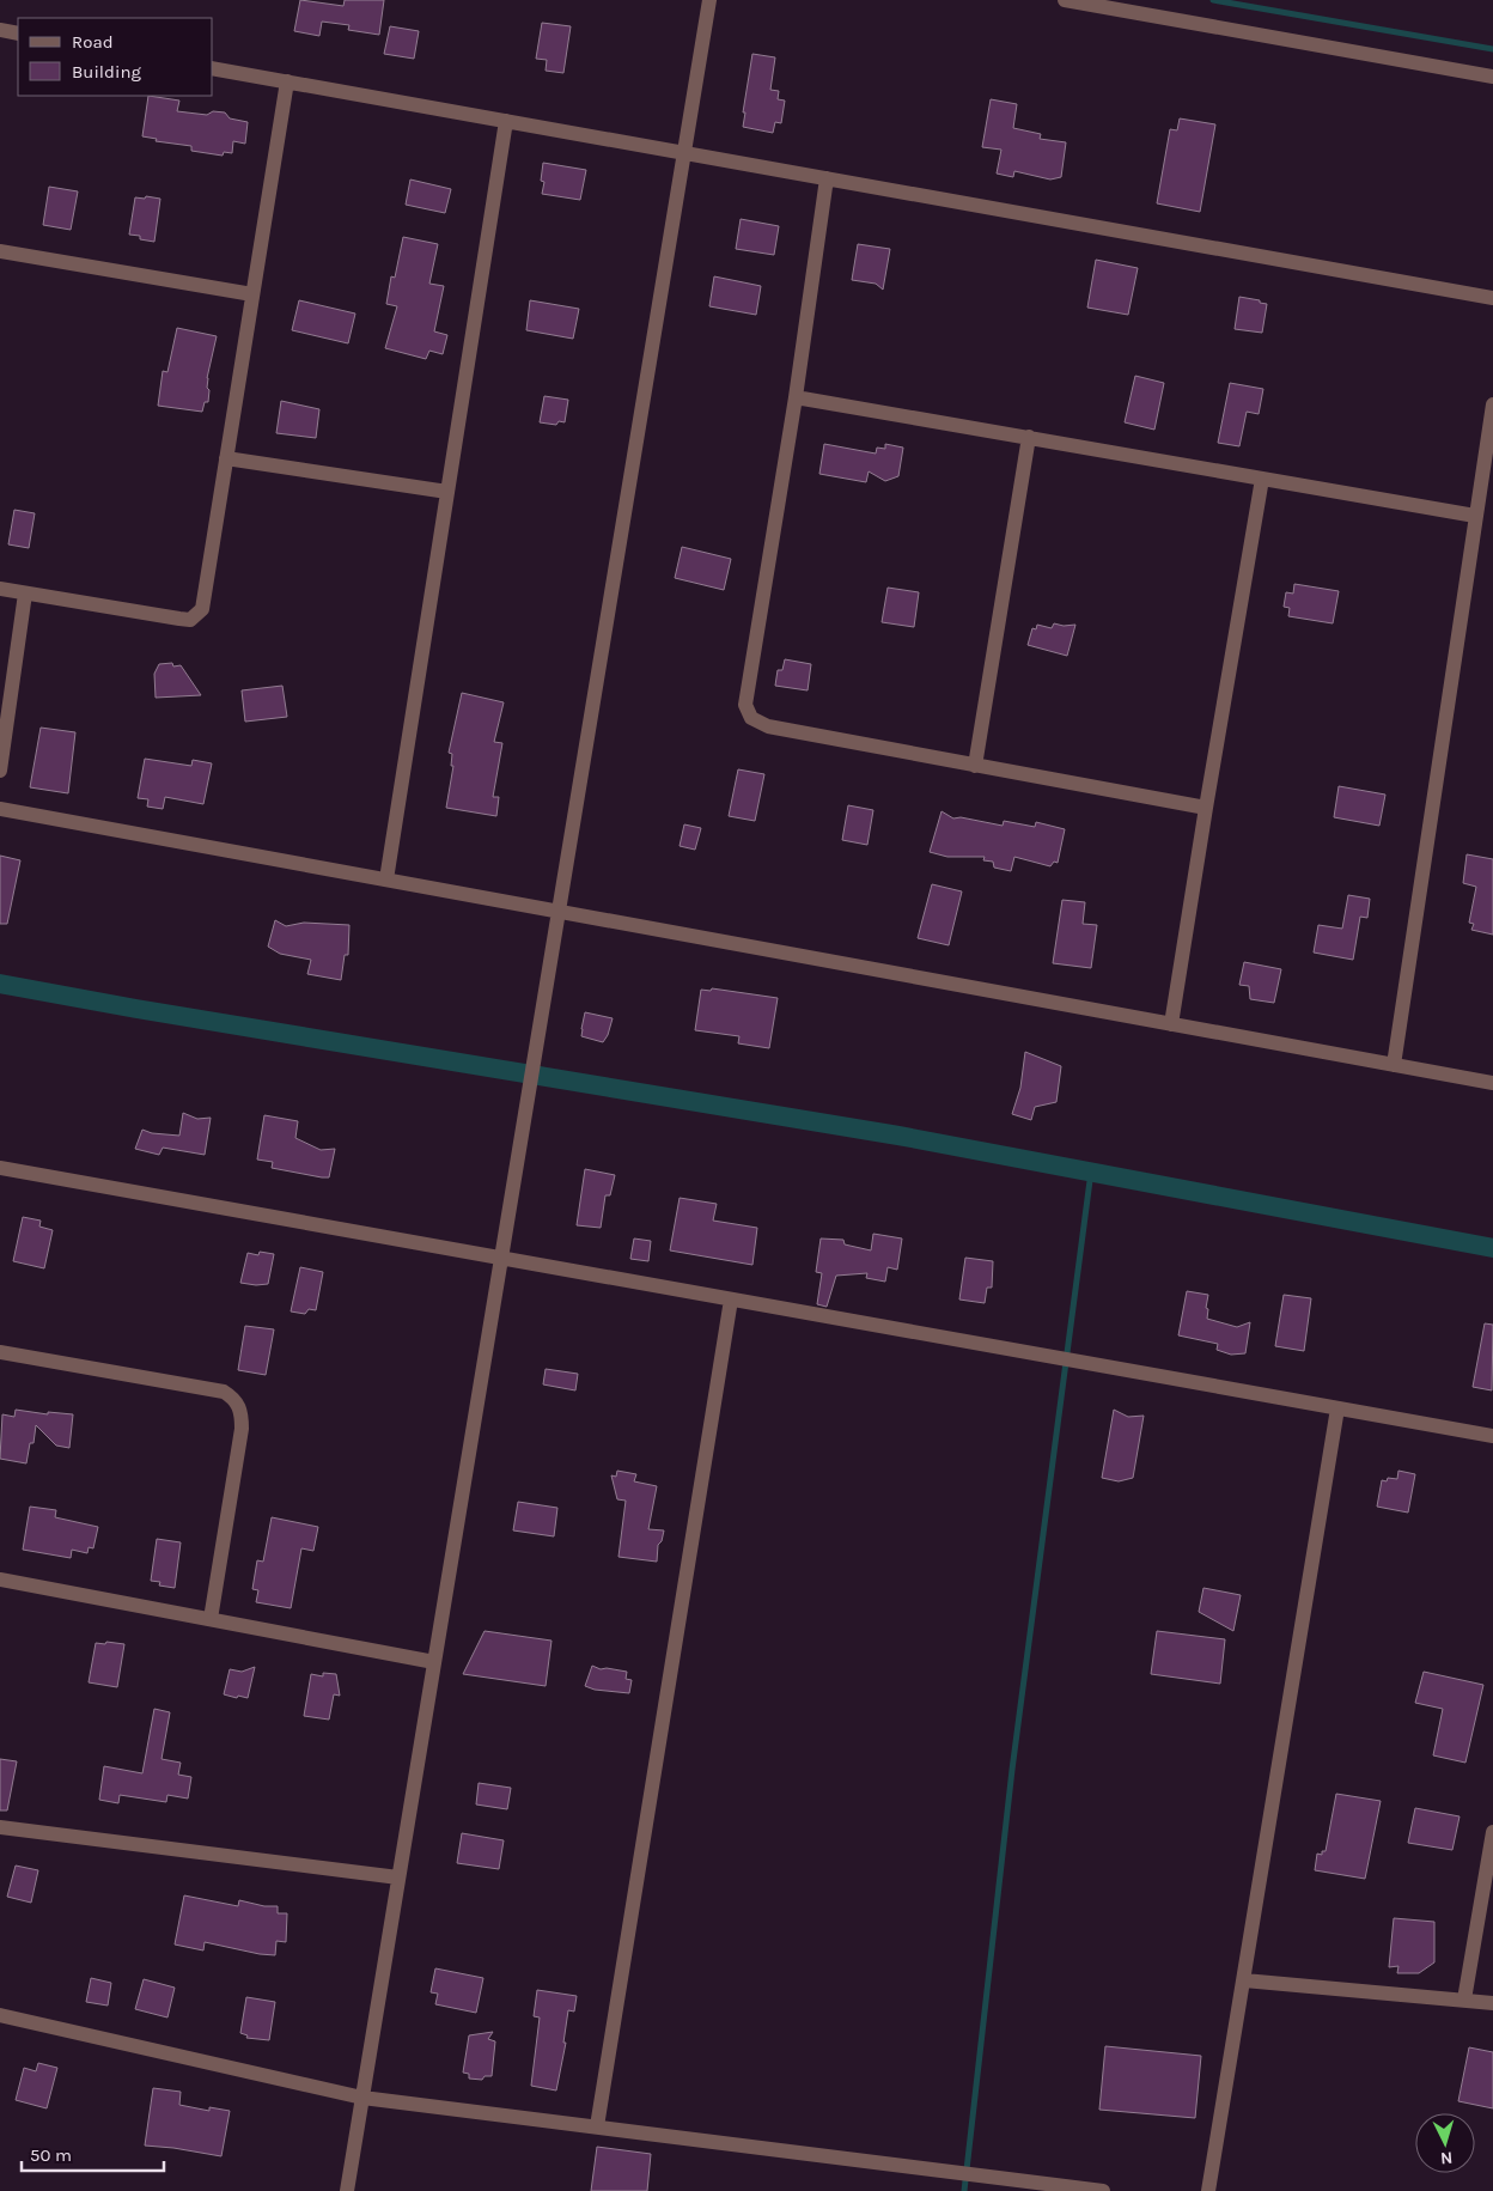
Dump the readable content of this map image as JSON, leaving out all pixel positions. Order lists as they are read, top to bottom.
{
  "legend": ["Road", "Building"],
  "scale_bar": "50 m",
  "north": "bottom"
}
